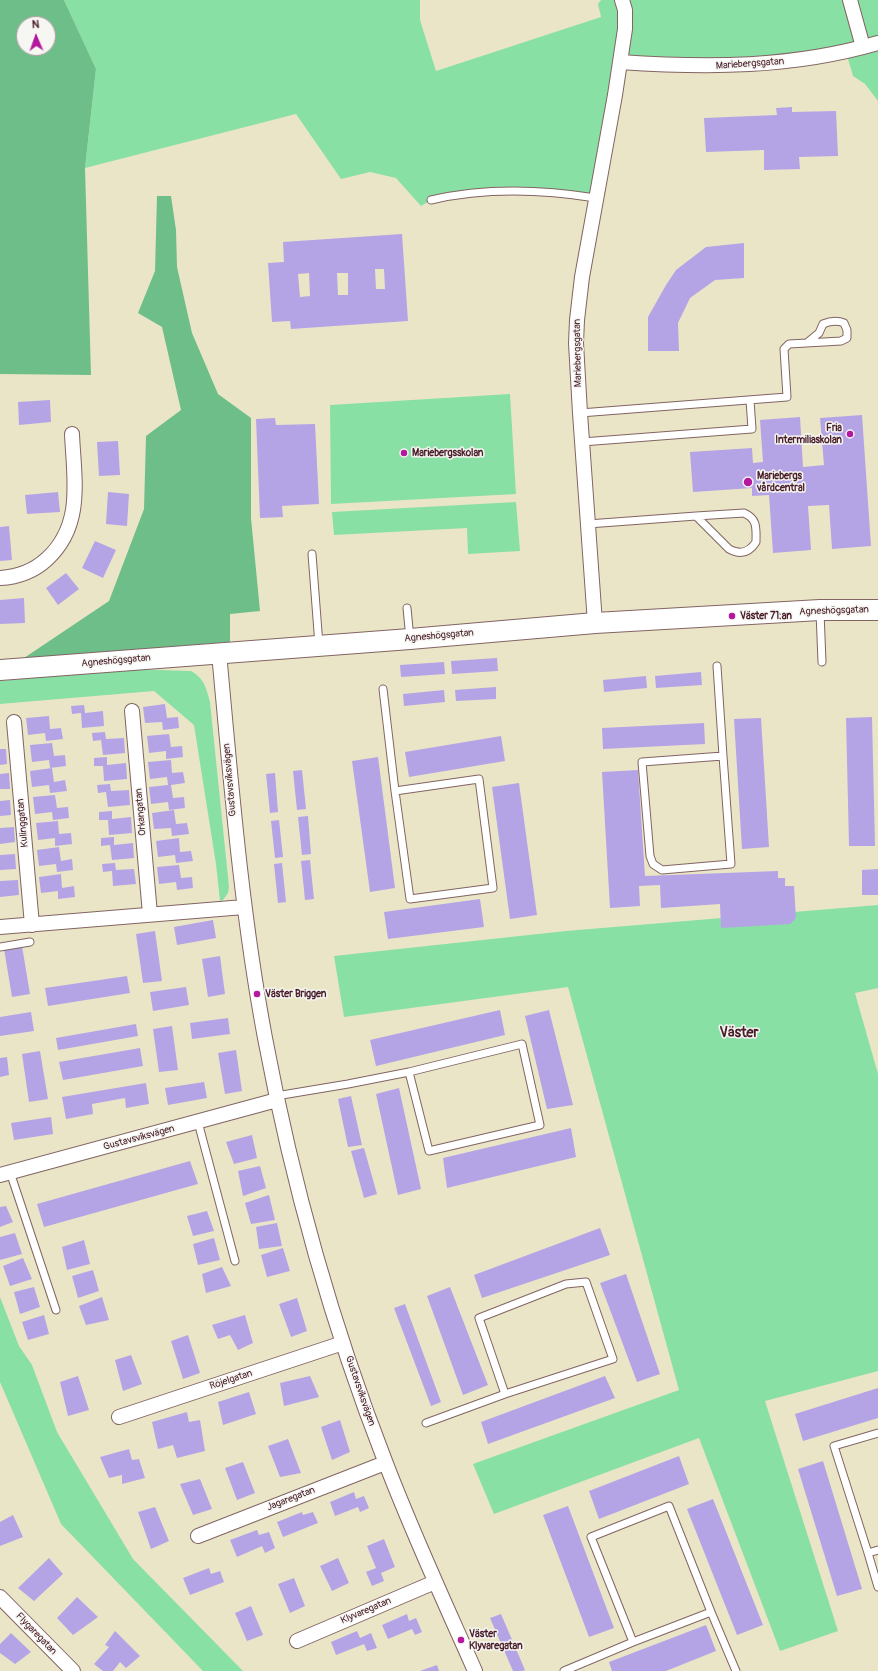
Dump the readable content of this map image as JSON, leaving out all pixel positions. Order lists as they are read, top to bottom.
{
  "streets": {
    "street": [
      "Mariebergsgatan",
      "Agneshögsgatan",
      "Gustavsviksvägen",
      "Orkangatan",
      "Kulinggatan",
      "Röjelgatan",
      "Jagaregatan",
      "Klyvaregatan",
      "Flygaregatan"
    ]
  },
  "crossings": [
    ["Mariebergsgatan", "Agneshögsgatan"],
    ["Agneshögsgatan", "Gustavsviksvägen"],
    ["Gustavsviksvägen", "Röjelgatan"],
    ["Gustavsviksvägen", "Jagaregatan"],
    ["Gustavsviksvägen", "Klyvaregatan"]
  ],
  "districts": ["Väster"],
  "places": [
    "Fria Intermiliaskolan",
    "Mariebergsskolan",
    "Mariebergs vårdcentral",
    "Väster 71:an",
    "Väster Briggen",
    "Väster Klyvaregatan"
  ],
  "north": "top"
}
